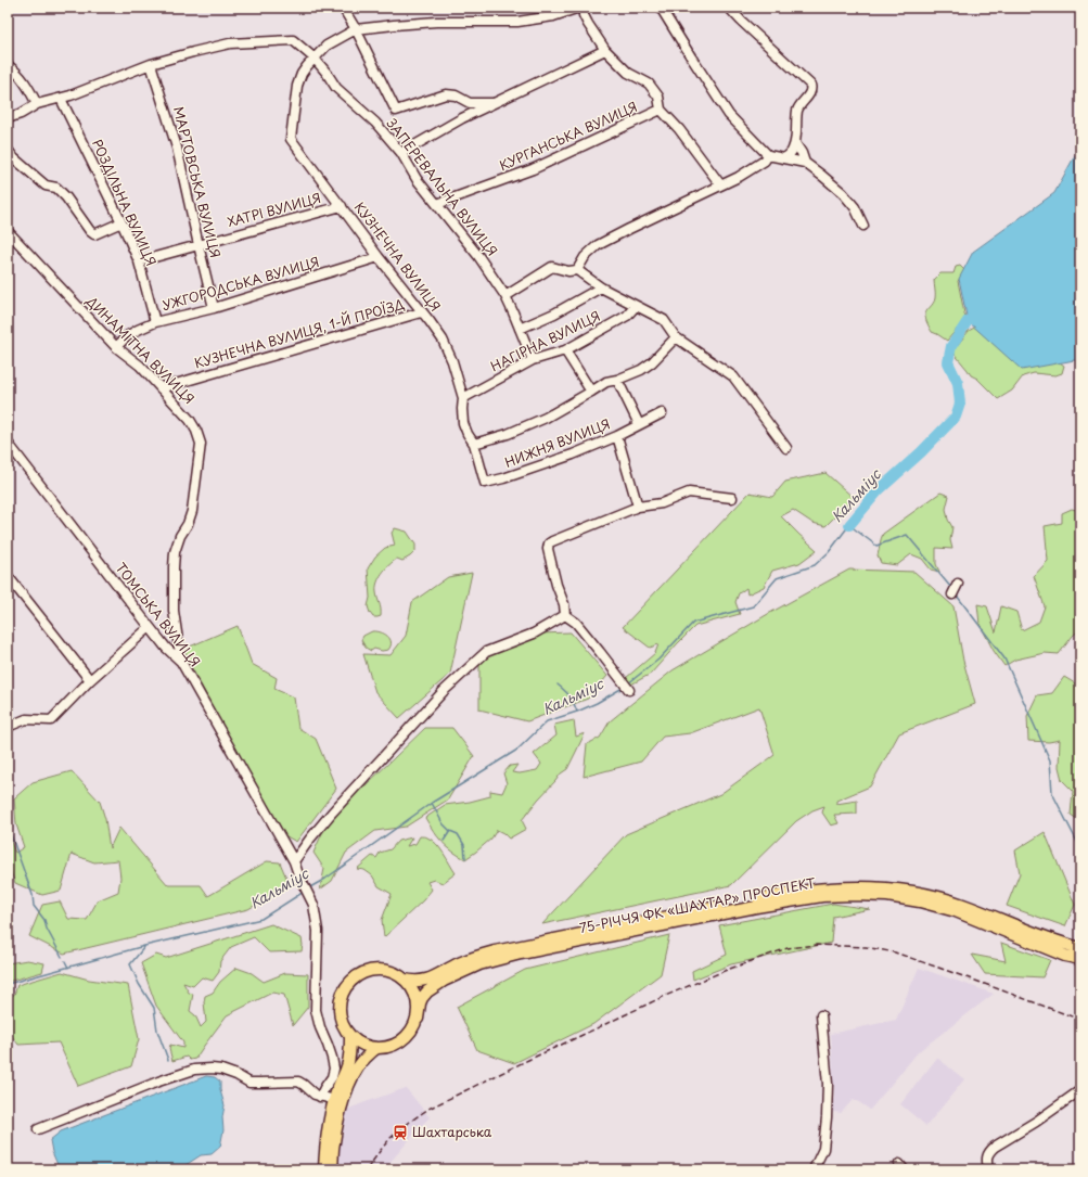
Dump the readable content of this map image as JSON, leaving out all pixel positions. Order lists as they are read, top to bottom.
{
  "streets": {
    "main road": ["75-РІЧЧЯ ФК «ШАХТАР» ПРОСПЕКТ"],
    "street": [
      "КУРГАНСЬКА ВУЛИЦЯ",
      "МАРТОВСЬКА ВУЛИЦЯ",
      "ЗАПЕРЕВАЛЬНА ВУЛИЦЯ",
      "РОЗДІЛЬНА ВУЛИЦЯ",
      "ХАТРІ ВУЛИЦЯ",
      "КУЗНЕЧНА ВУЛИЦЯ",
      "УЖГОРОДСЬКА ВУЛИЦЯ",
      "КУЗНЕЧНА ВУЛИЦЯ, 1-Й ПРОЇЗД",
      "НАГІРНА ВУЛИЦЯ",
      "ДИНАМІТНА ВУЛИЦЯ",
      "НИЖНЯ ВУЛИЦЯ",
      "ТОМСЬКА ВУЛИЦЯ"
    ]
  },
  "crossings": [
    ["КУРГАНСЬКА ВУЛИЦЯ", "ЗАПЕРЕВАЛЬНА ВУЛИЦЯ"],
    ["МАРТОВСЬКА ВУЛИЦЯ", "ЗАПЕРЕВАЛЬНА ВУЛИЦЯ"],
    ["МАРТОВСЬКА ВУЛИЦЯ", "ХАТРІ ВУЛИЦЯ"],
    ["МАРТОВСЬКА ВУЛИЦЯ", "УЖГОРОДСЬКА ВУЛИЦЯ"],
    ["ЗАПЕРЕВАЛЬНА ВУЛИЦЯ", "РОЗДІЛЬНА ВУЛИЦЯ"],
    ["ЗАПЕРЕВАЛЬНА ВУЛИЦЯ", "КУЗНЕЧНА ВУЛИЦЯ"],
    ["ЗАПЕРЕВАЛЬНА ВУЛИЦЯ", "НАГІРНА ВУЛИЦЯ"],
    ["РОЗДІЛЬНА ВУЛИЦЯ", "ХАТРІ ВУЛИЦЯ"],
    ["РОЗДІЛЬНА ВУЛИЦЯ", "УЖГОРОДСЬКА ВУЛИЦЯ"],
    ["ХАТРІ ВУЛИЦЯ", "КУЗНЕЧНА ВУЛИЦЯ"],
    ["КУЗНЕЧНА ВУЛИЦЯ", "УЖГОРОДСЬКА ВУЛИЦЯ"],
    ["КУЗНЕЧНА ВУЛИЦЯ", "КУЗНЕЧНА ВУЛИЦЯ, 1-Й ПРОЇЗД"],
    ["КУЗНЕЧНА ВУЛИЦЯ", "НАГІРНА ВУЛИЦЯ"],
    ["КУЗНЕЧНА ВУЛИЦЯ", "НИЖНЯ ВУЛИЦЯ"],
    ["УЖГОРОДСЬКА ВУЛИЦЯ", "ДИНАМІТНА ВУЛИЦЯ"],
    ["КУЗНЕЧНА ВУЛИЦЯ, 1-Й ПРОЇЗД", "ДИНАМІТНА ВУЛИЦЯ"],
    ["ДИНАМІТНА ВУЛИЦЯ", "ТОМСЬКА ВУЛИЦЯ"]
  ],
  "water": ["Кальміус"],
  "places": {
    "station": ["Шахтарська"]
  }
}
